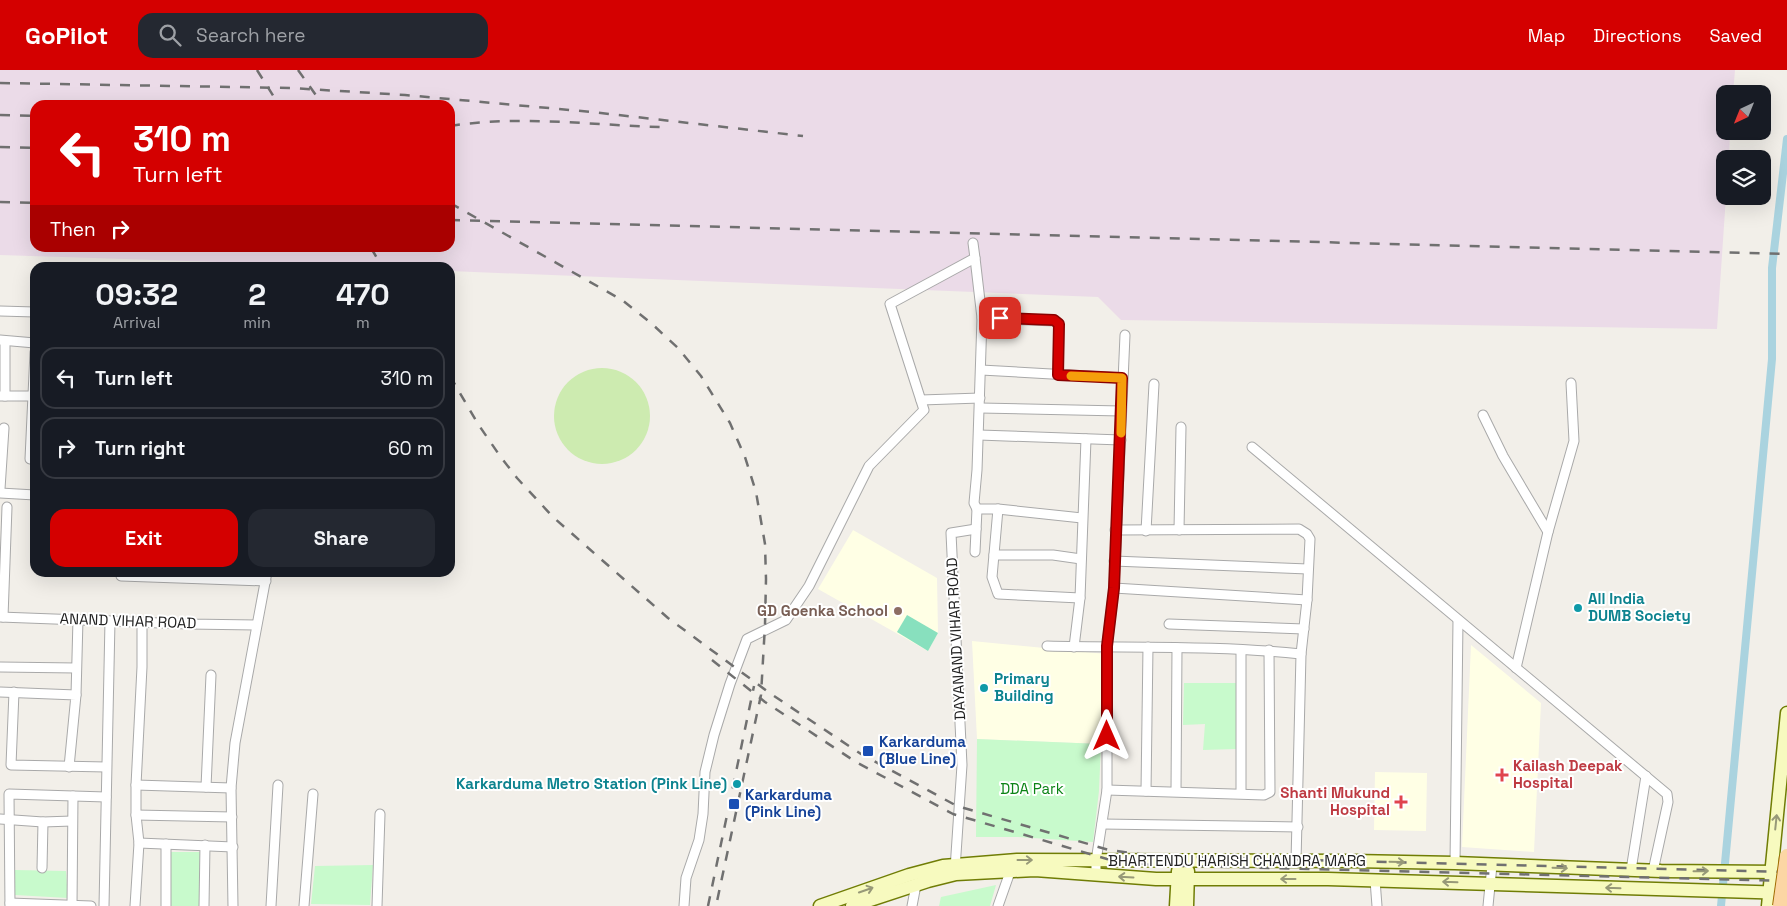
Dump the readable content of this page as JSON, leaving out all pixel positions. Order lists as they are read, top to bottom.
{
  "streets": {
    "main road": ["BHARTENDU HARISH CHANDRA MARG"],
    "street": ["ANAND VIHAR ROAD", "DAYANAND VIHAR ROAD"]
  },
  "crossings": [
    ["DAYANAND VIHAR ROAD", "BHARTENDU HARISH CHANDRA MARG"]
  ],
  "parks": ["DDA Park"],
  "places": {
    "other": [
      "All India DUMB Society",
      "GD Goenka School",
      "Primary Building",
      "Karkarduma Metro Station (Pink Line)"
    ],
    "transit": ["Karkarduma (Blue Line)", "Karkarduma (Pink Line)"],
    "health": ["Kailash Deepak Hospital", "Shanti Mukund Hospital"]
  },
  "north": "bottom left",
  "page": {
    "header": "GoPilot",
    "search": "Search here",
    "nav": ["Map", "Directions", "Saved"],
    "turn": ["310 m", "Turn left"],
    "then": "Then",
    "eta": [
      "09:32",
      "Arrival",
      "2",
      "min",
      "470",
      "m"
    ],
    "list": [
      {
        "name": "Turn left",
        "value": "310 m"
      },
      {
        "name": "Turn right",
        "value": "60 m"
      }
    ],
    "buttons": ["Exit", "Share"]
  }
}
